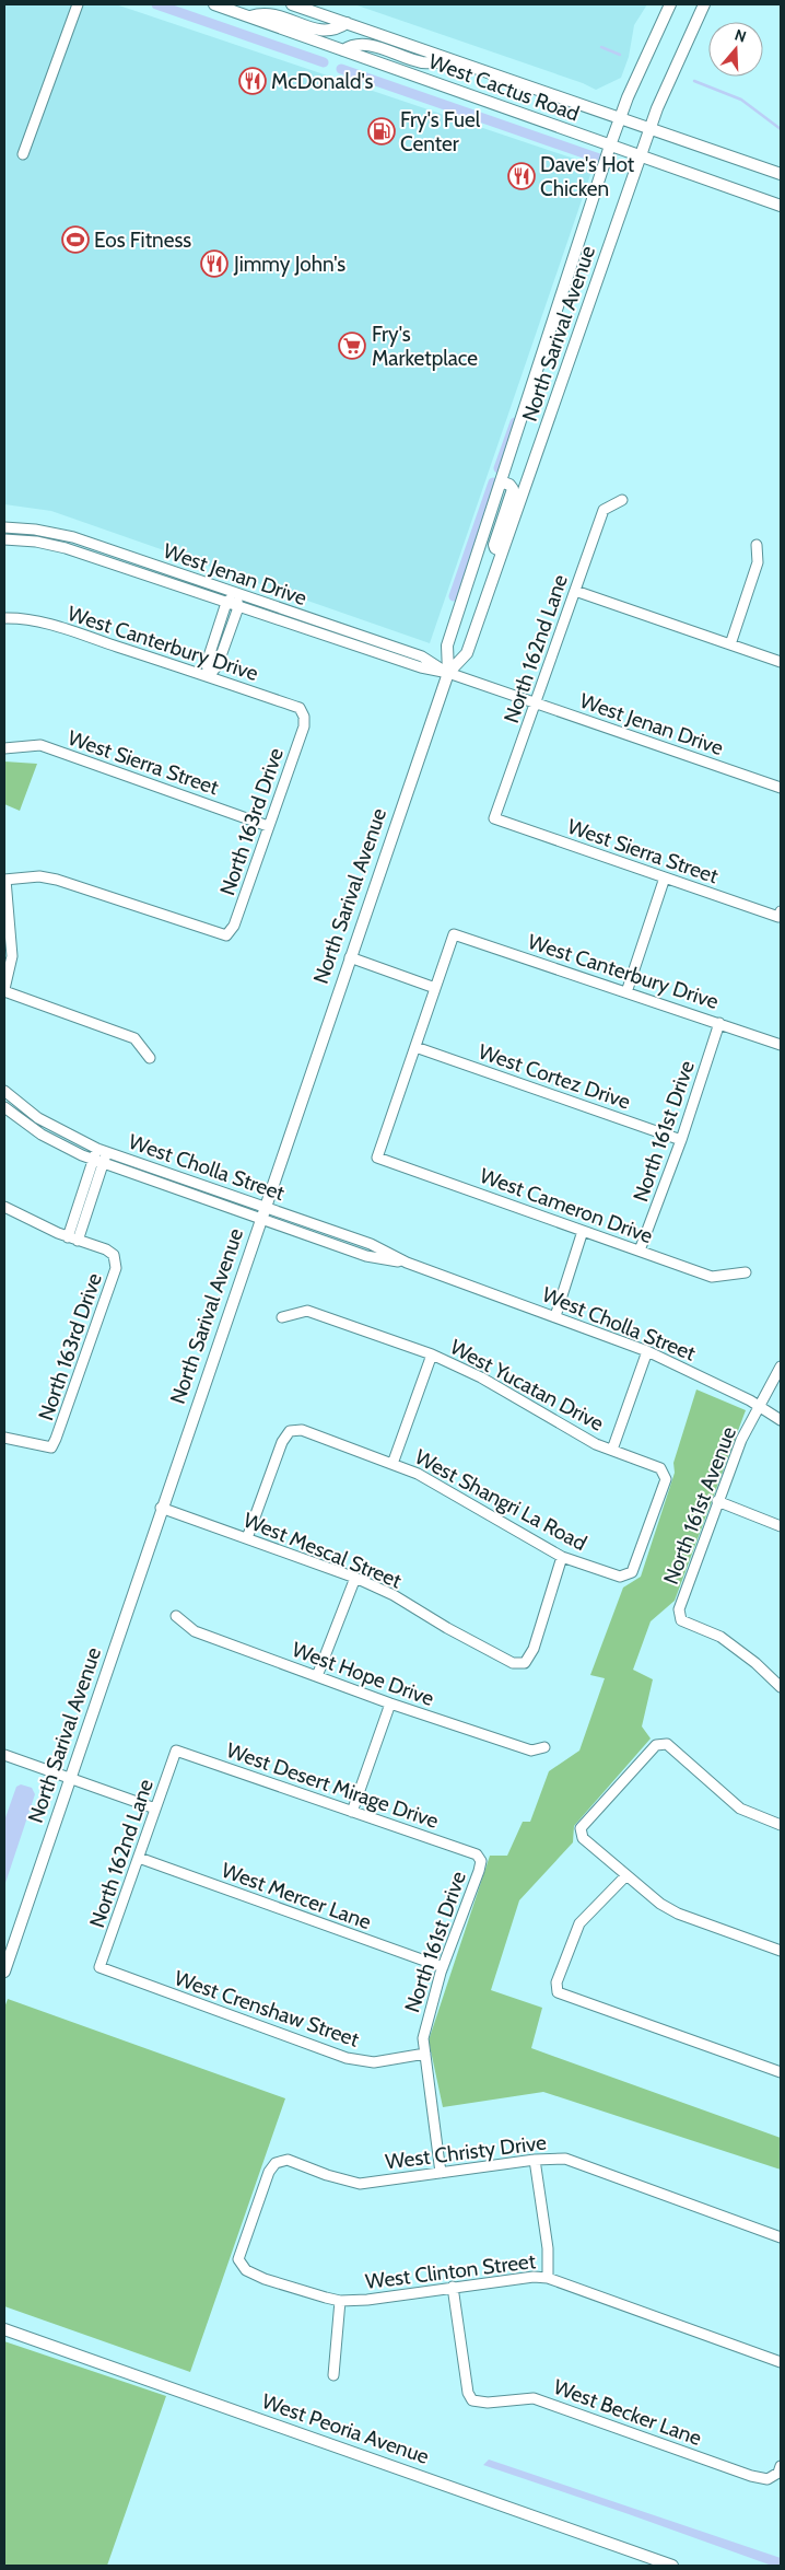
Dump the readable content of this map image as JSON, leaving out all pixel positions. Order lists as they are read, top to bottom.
{
  "streets": {
    "main road": ["West Cactus Road", "North Sarival Avenue", "West Peoria Avenue"],
    "street": [
      "West Jenan Drive",
      "West Canterbury Drive",
      "North 162nd Lane",
      "West Sierra Street",
      "North 163rd Drive",
      "West Cortez Drive",
      "North 161st Drive",
      "West Cholla Street",
      "West Cameron Drive",
      "West Yucatan Drive",
      "West Shangri La Road",
      "North 161st Avenue",
      "West Mescal Street",
      "West Hope Drive",
      "West Desert Mirage Drive",
      "West Mercer Lane",
      "West Crenshaw Street",
      "West Christy Drive",
      "West Clinton Street",
      "West Becker Lane"
    ]
  },
  "crossings": [
    ["West Cactus Road", "North Sarival Avenue"],
    ["North Sarival Avenue", "West Jenan Drive"],
    ["North Sarival Avenue", "West Cholla Street"],
    ["North Sarival Avenue", "West Mescal Street"],
    ["West Jenan Drive", "North 162nd Lane"],
    ["West Canterbury Drive", "North 163rd Drive"],
    ["West Canterbury Drive", "North 161st Drive"],
    ["North 162nd Lane", "West Sierra Street"],
    ["North 162nd Lane", "West Desert Mirage Drive"],
    ["North 162nd Lane", "West Mercer Lane"],
    ["North 162nd Lane", "West Crenshaw Street"],
    ["West Sierra Street", "North 163rd Drive"],
    ["West Cortez Drive", "North 161st Drive"],
    ["West Cortez Drive", "West Cameron Drive"],
    ["North 161st Drive", "West Cameron Drive"],
    ["North 161st Drive", "West Desert Mirage Drive"],
    ["North 161st Drive", "West Mercer Lane"],
    ["North 161st Drive", "West Crenshaw Street"],
    ["North 161st Drive", "West Christy Drive"],
    ["West Cholla Street", "North 161st Avenue"],
    ["West Yucatan Drive", "West Shangri La Road"],
    ["West Shangri La Road", "West Mescal Street"],
    ["West Christy Drive", "West Clinton Street"],
    ["West Clinton Street", "West Becker Lane"]
  ],
  "places": {
    "restaurant": ["McDonald's", "Dave's Hot Chicken", "Jimmy John's"],
    "fuel station": ["Fry's Fuel Center"],
    "sports": ["Eos Fitness"],
    "supermarket": ["Fry's Marketplace"]
  },
  "north": "top"
}
